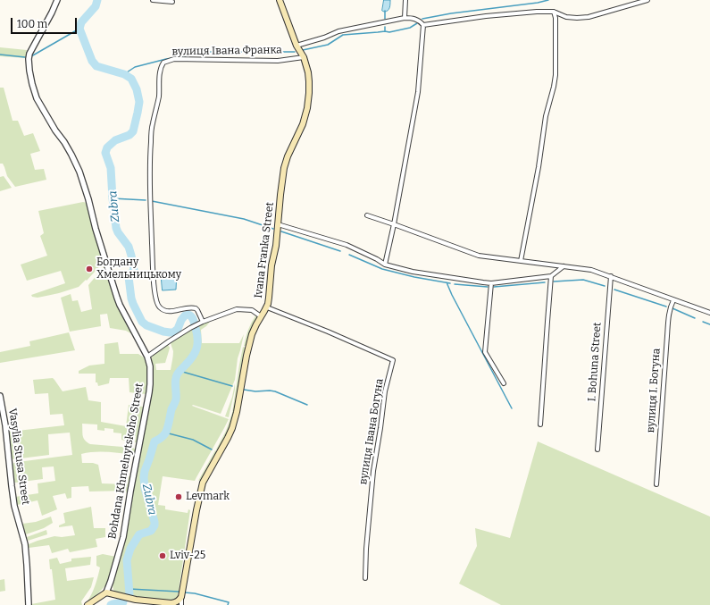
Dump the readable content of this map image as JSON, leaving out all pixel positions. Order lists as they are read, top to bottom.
{
  "streets": {
    "main road": ["Ivana Franka Street"],
    "street": [
      "вулиця Івана Франка",
      "I. Bohuna Street",
      "вулиця І. Богуна",
      "вулиця Івана Богуна",
      "Vasylia Stusa Street",
      "Bohdana Khmelnytskoho Street"
    ]
  },
  "crossings": [
    ["вулиця Івана Франка", "Ivana Franka Street"],
    ["Ivana Franka Street", "вулиця Івана Богуна"]
  ],
  "water": ["Zubra"],
  "places": ["Богдану Хмельницькому", "Levmark", "Lviv-25"],
  "scale_bar": "100 m"
}
